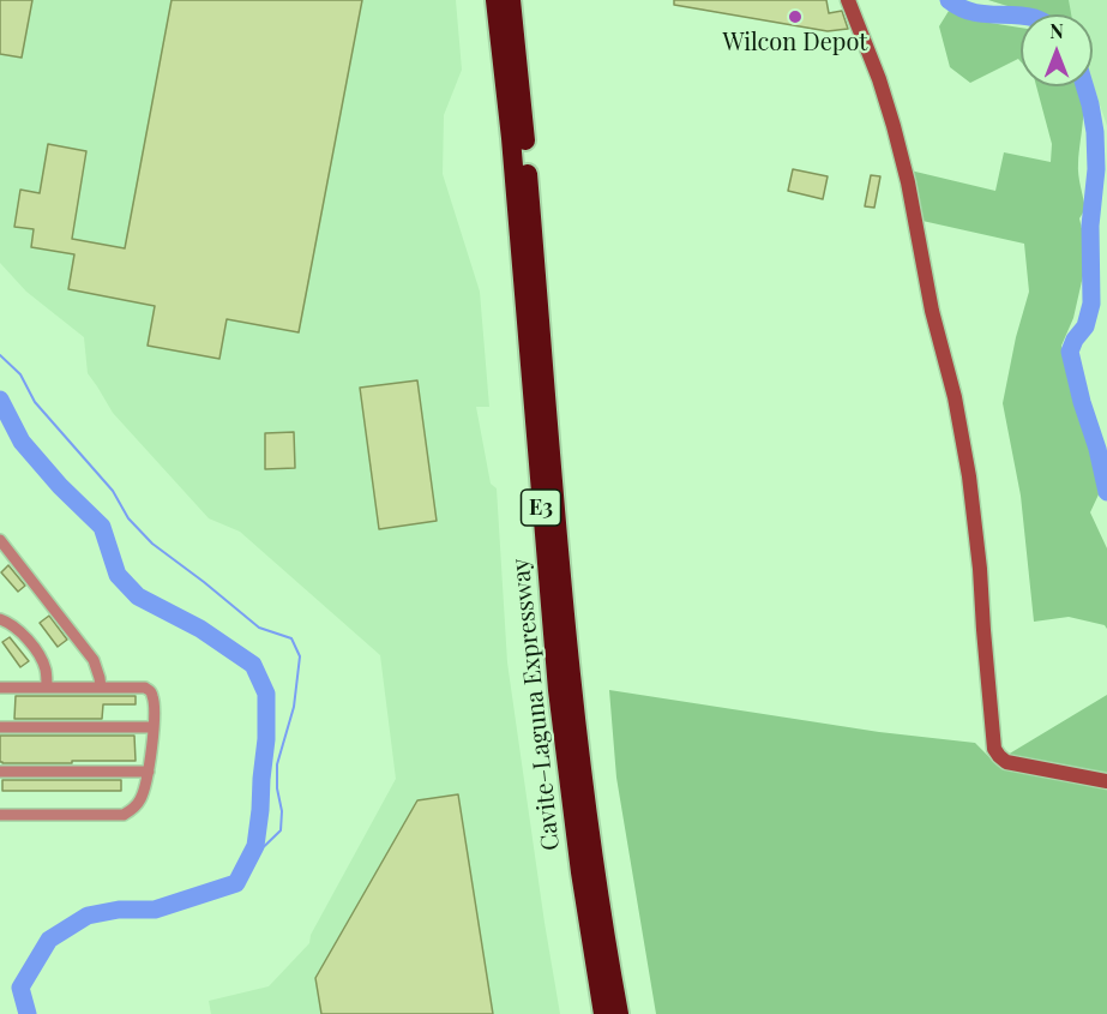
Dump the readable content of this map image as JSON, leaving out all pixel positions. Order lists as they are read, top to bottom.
{
  "streets": {
    "highway": ["E3", "Cavite–Laguna Expressway"]
  },
  "places": ["Wilcon Depot"],
  "north": "top"
}
